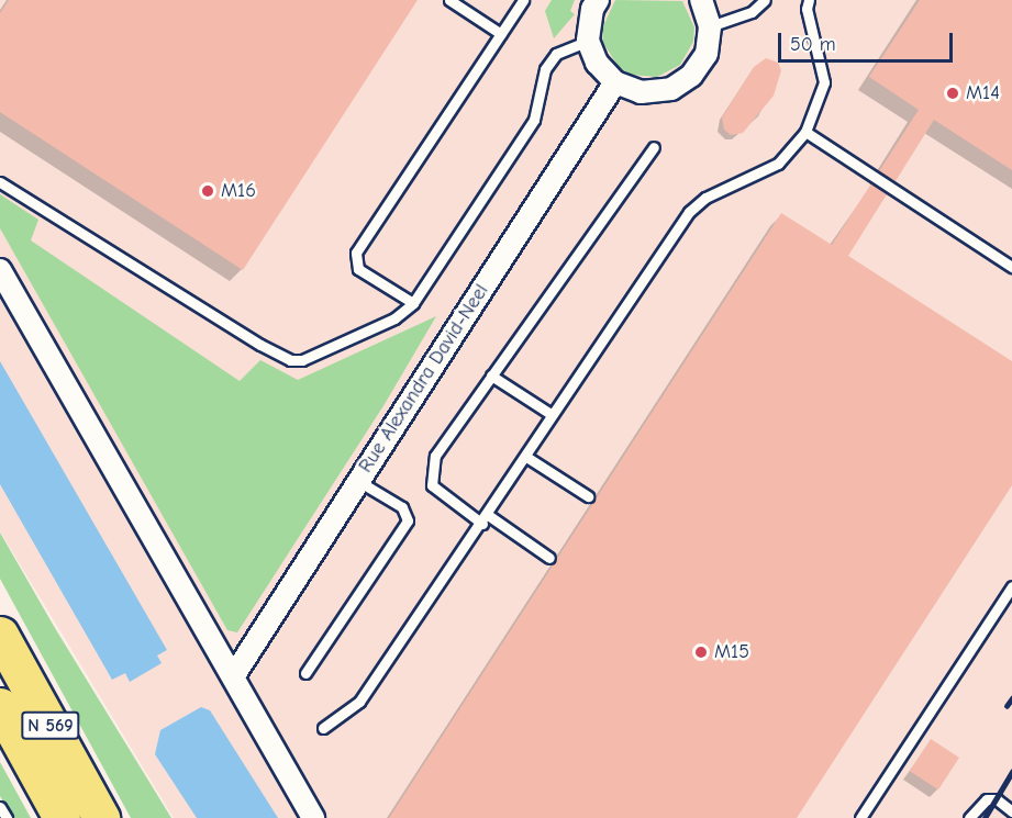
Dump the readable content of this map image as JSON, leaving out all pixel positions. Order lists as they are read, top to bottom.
{
  "streets": {
    "highway": ["N 569"],
    "street": ["Rue Alexandra David-Neel"]
  },
  "places": ["M14", "M16", "M15"],
  "scale_bar": "50 m"
}
